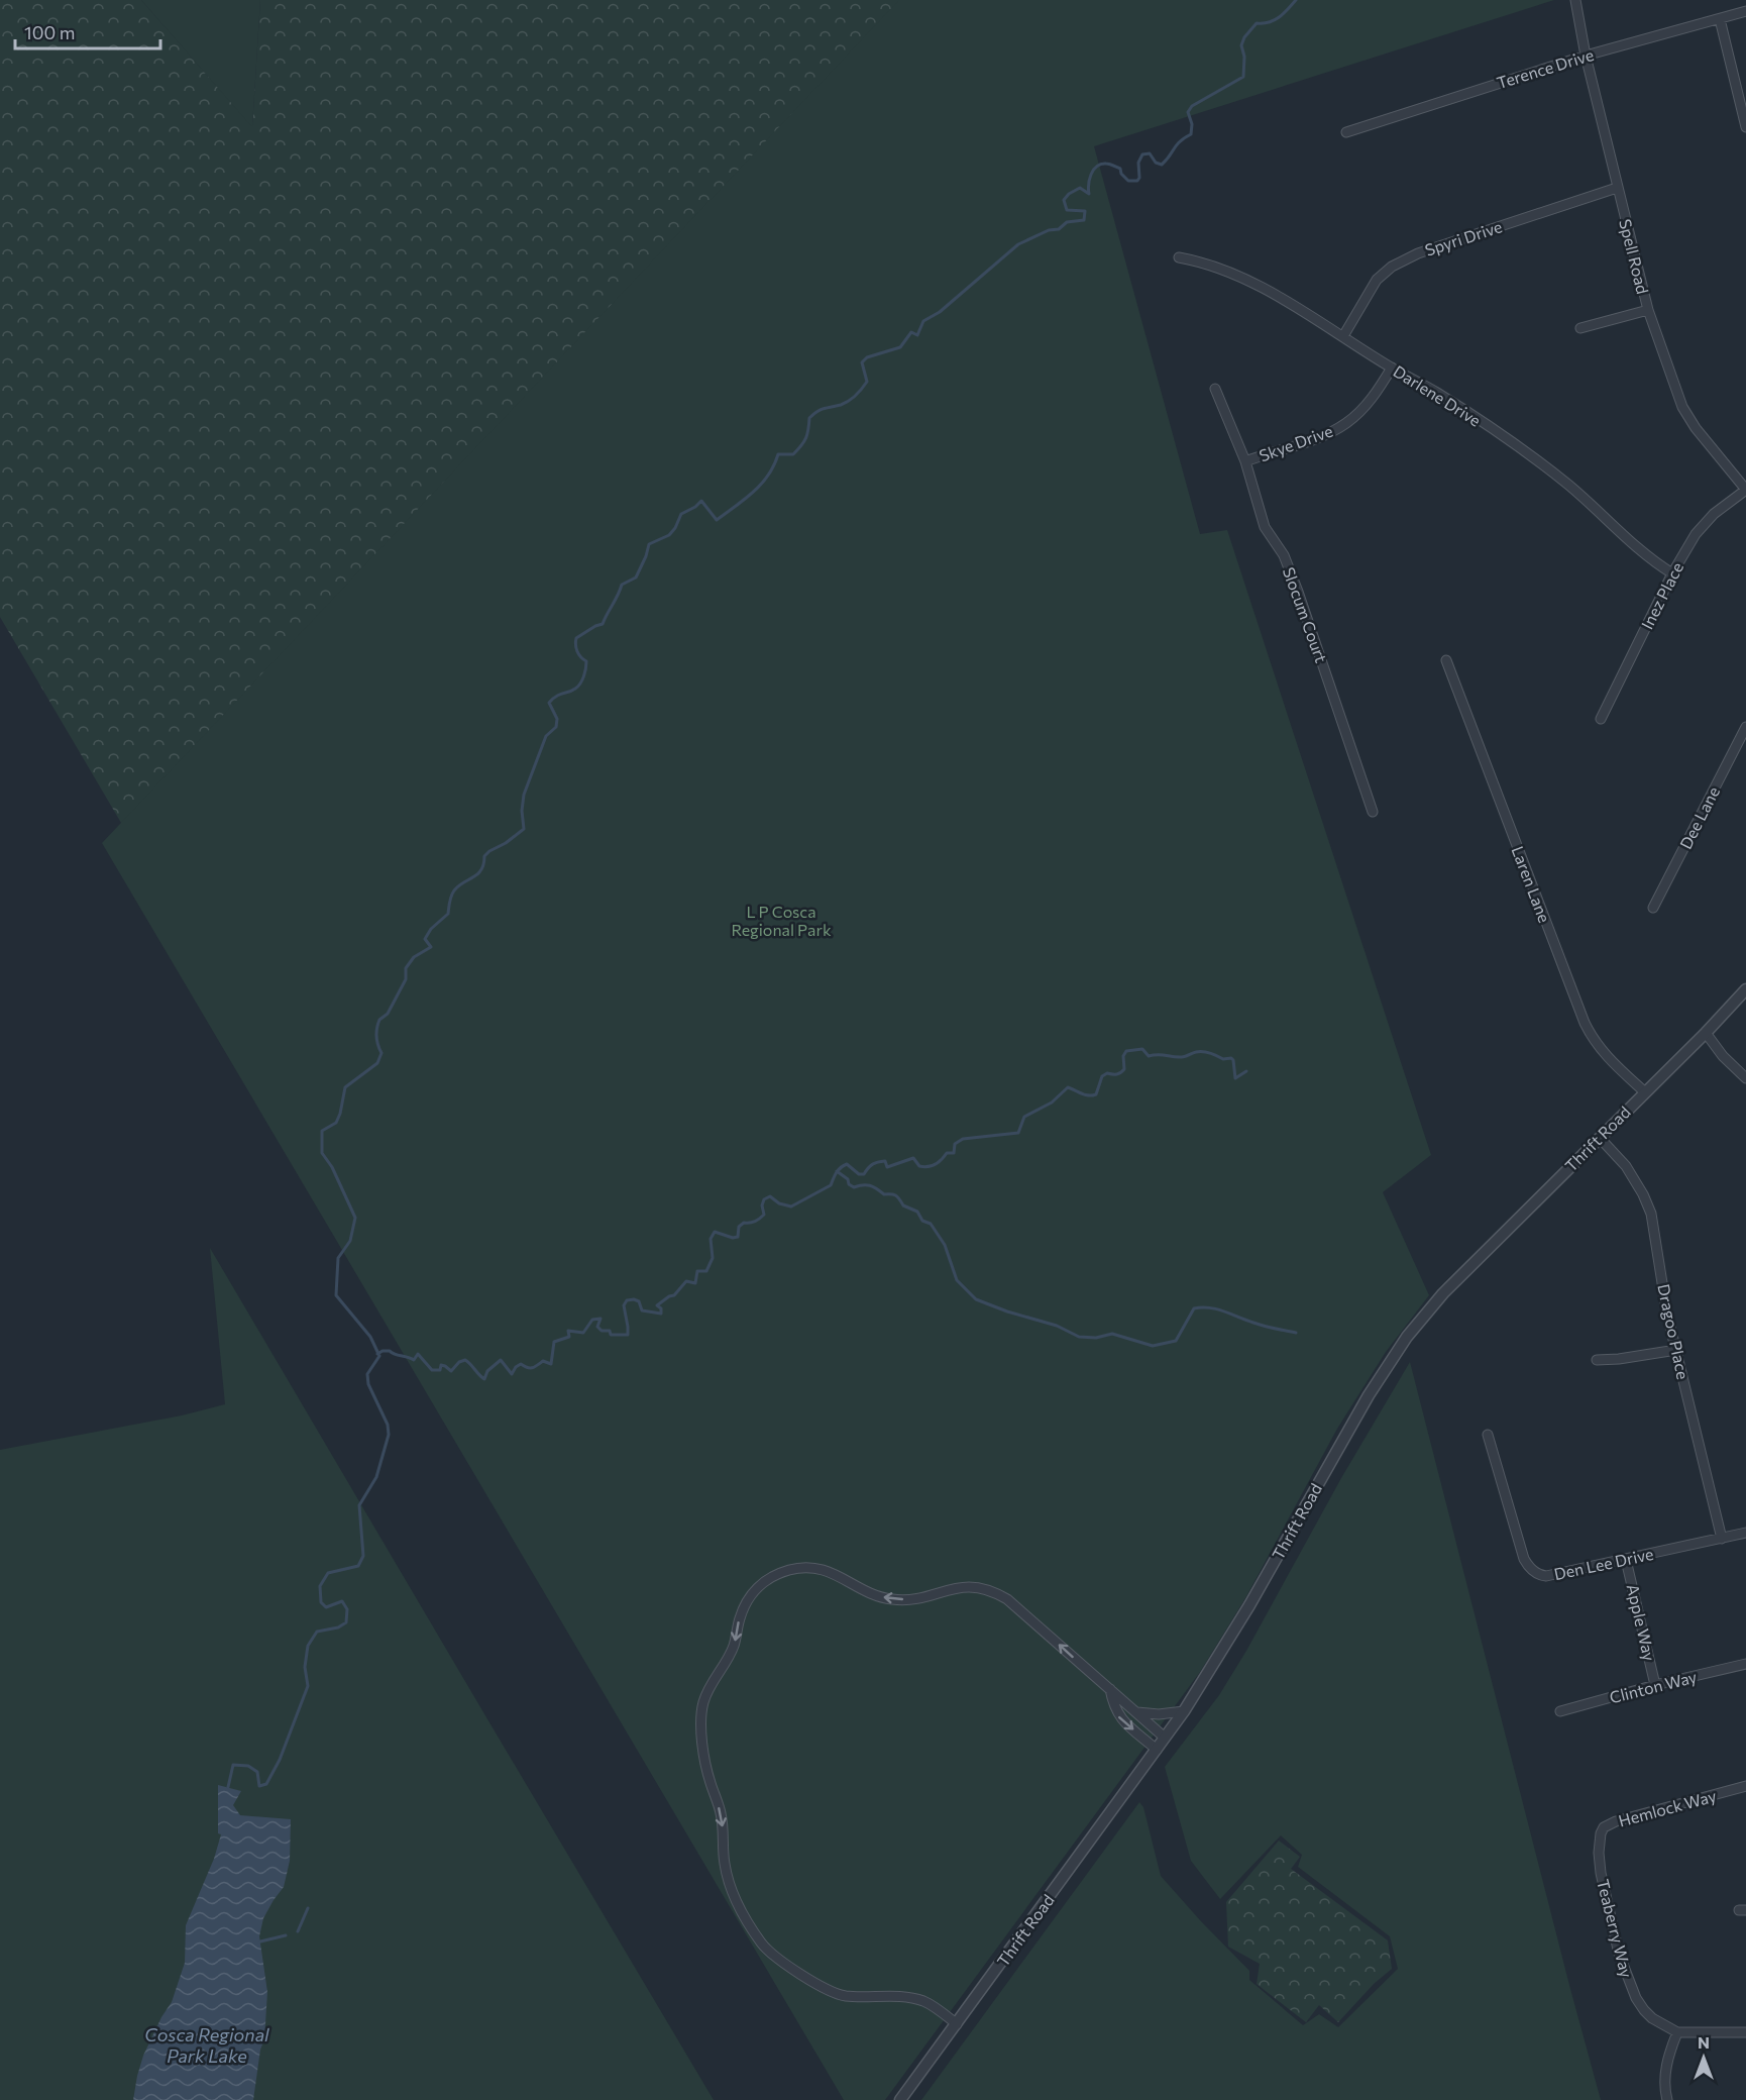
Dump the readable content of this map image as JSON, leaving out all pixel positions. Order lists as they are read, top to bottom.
{
  "streets": {
    "street": [
      "Terence Drive",
      "Spyri Drive",
      "Spell Road",
      "Darlene Drive",
      "Skye Drive",
      "Inez Place",
      "Slocum Court",
      "Dee Lane",
      "Laren Lane",
      "Thrift Road",
      "Dragoo Place",
      "Den Lee Drive",
      "Apple Way",
      "Clinton Way",
      "Hemlock Way",
      "Teaberry Way"
    ]
  },
  "crossings": [
    ["Terence Drive", "Spell Road"],
    ["Spyri Drive", "Spell Road"],
    ["Spyri Drive", "Darlene Drive"],
    ["Spell Road", "Inez Place"],
    ["Darlene Drive", "Skye Drive"],
    ["Darlene Drive", "Inez Place"],
    ["Skye Drive", "Slocum Court"],
    ["Laren Lane", "Thrift Road"],
    ["Thrift Road", "Dragoo Place"],
    ["Dragoo Place", "Den Lee Drive"],
    ["Den Lee Drive", "Apple Way"],
    ["Apple Way", "Clinton Way"],
    ["Hemlock Way", "Teaberry Way"]
  ],
  "water": ["Cosca Regional Park Lake"],
  "parks": ["L P Cosca Regional Park"],
  "scale_bar": "100 m",
  "north": "top"
}
